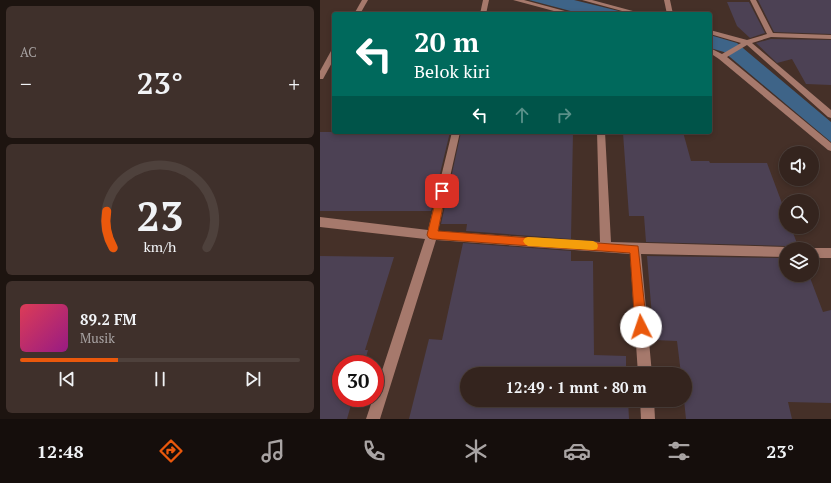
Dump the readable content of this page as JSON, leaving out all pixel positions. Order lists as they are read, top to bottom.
{
  "page": {
    "tile": "AC",
    "turn": ["20 m", "Belok kiri"],
    "heat": ["−", "23°", "+"],
    "song": ["89.2 FM", "Musik"],
    "limit": "30",
    "trip": "12:49 · 1 mnt · 80 m",
    "tabs": ["12:48", "23°"],
    "gauge": ["23", "km/h"]
  }
}
